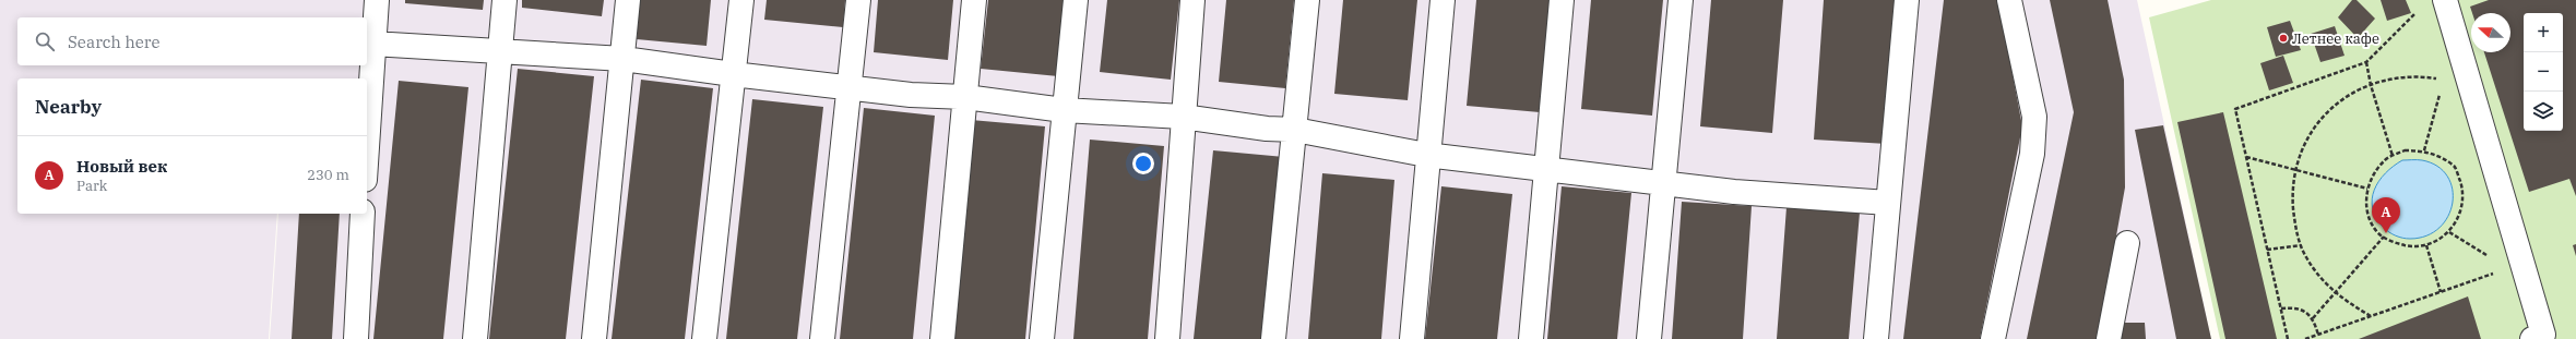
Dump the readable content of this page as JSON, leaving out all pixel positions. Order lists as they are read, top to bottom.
{
  "places": ["Летнее кафе"],
  "north": "left",
  "page": {
    "map_buttons": ["+", "−"],
    "search": "Search here",
    "heading": "Nearby",
    "list": [
      {
        "mark": "A",
        "name": "Новый век",
        "note": "Park",
        "value": "230 m"
      }
    ],
    "pins": "A"
  }
}
